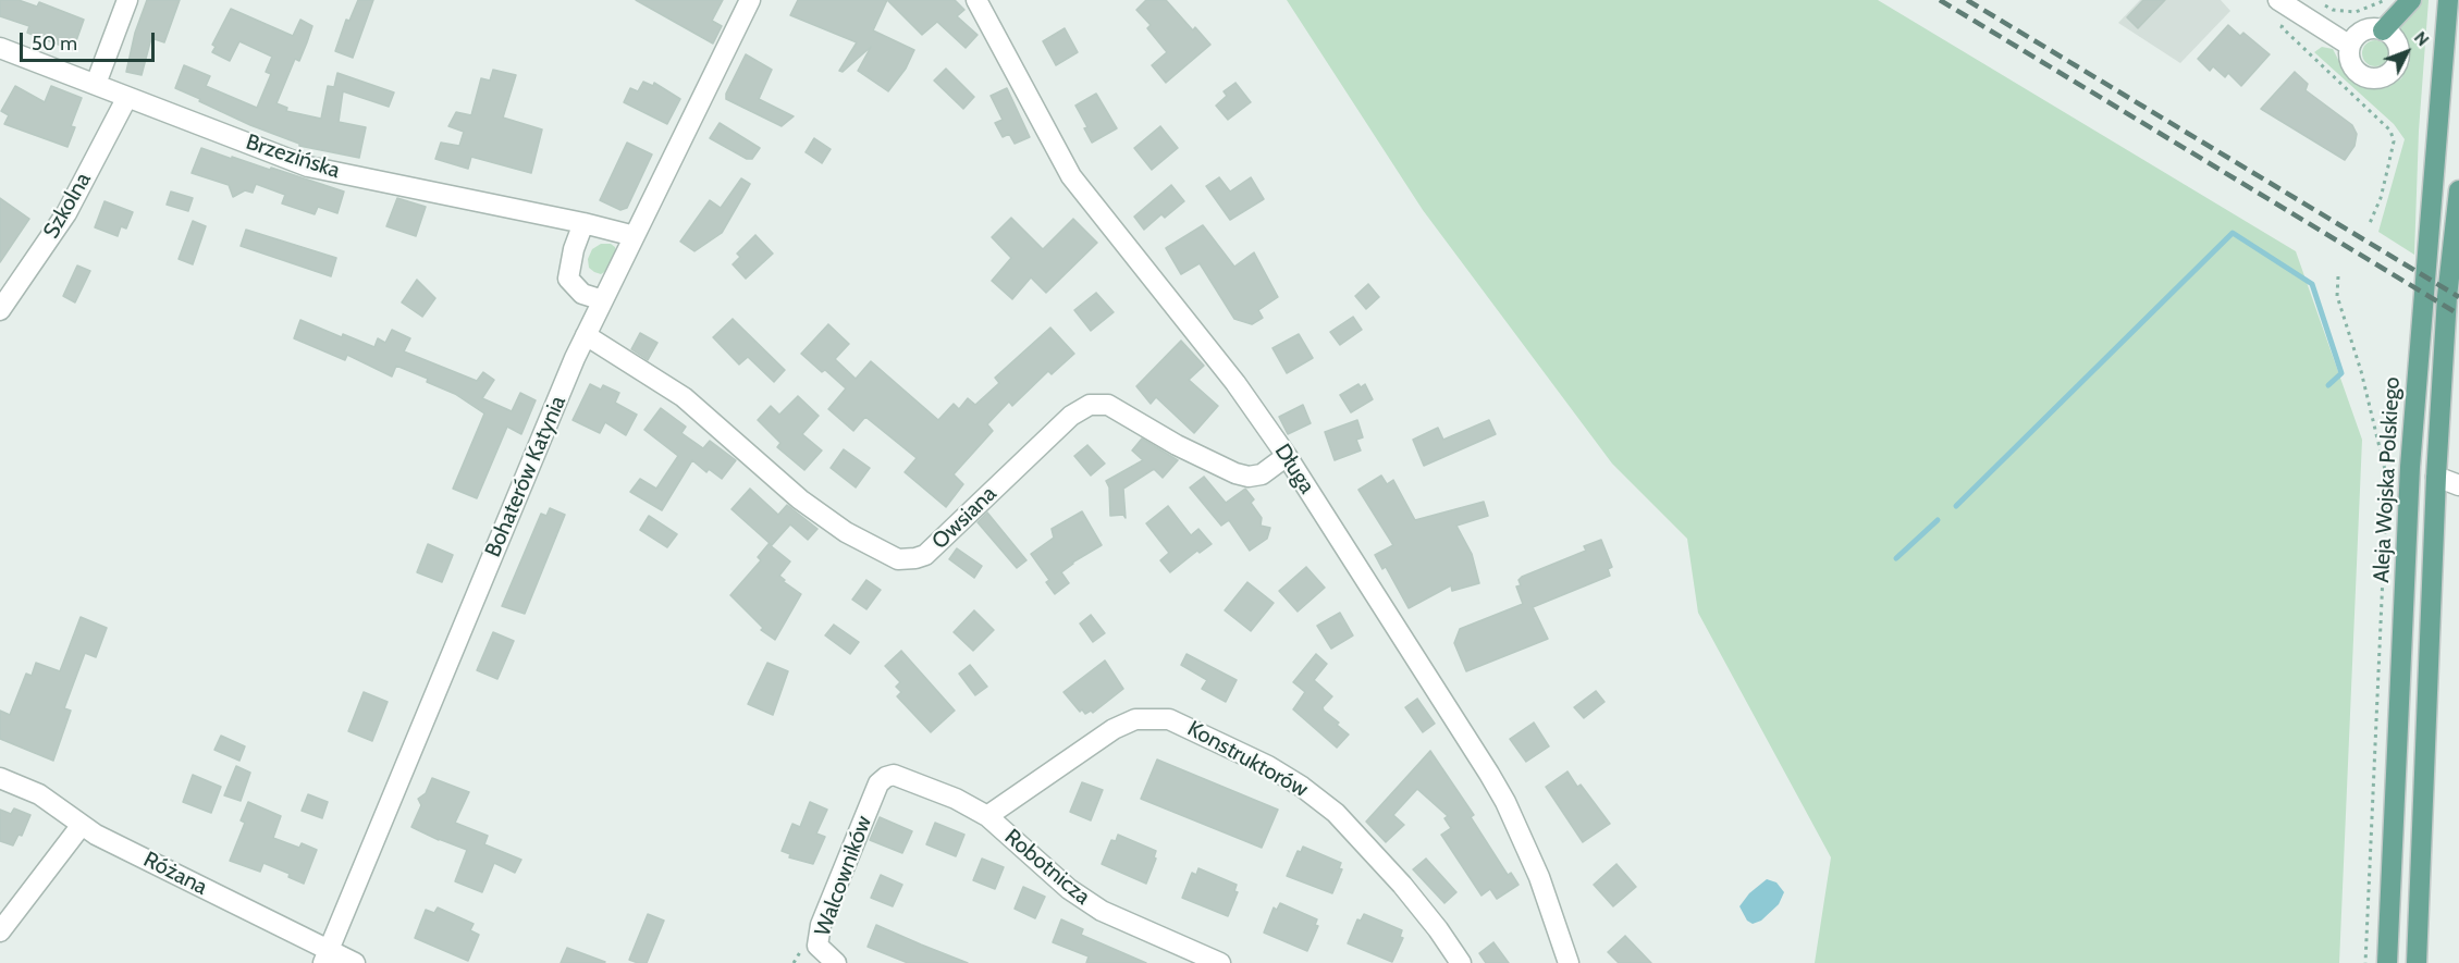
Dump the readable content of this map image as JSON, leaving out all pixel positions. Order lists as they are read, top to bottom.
{
  "streets": {
    "main road": ["Aleja Wojska Polskiego"],
    "street": [
      "Brzezińska",
      "Szkolna",
      "Długa",
      "Bohaterów Katynia",
      "Owsiana",
      "Konstruktorów",
      "Robotnicza",
      "Różana",
      "Walcowników"
    ]
  },
  "crossings": [
    ["Brzezińska", "Szkolna"],
    ["Brzezińska", "Bohaterów Katynia"],
    ["Długa", "Owsiana"],
    ["Bohaterów Katynia", "Owsiana"],
    ["Bohaterów Katynia", "Różana"],
    ["Konstruktorów", "Robotnicza"],
    ["Robotnicza", "Walcowników"]
  ],
  "scale_bar": "50 m",
  "north": "top right"
}
